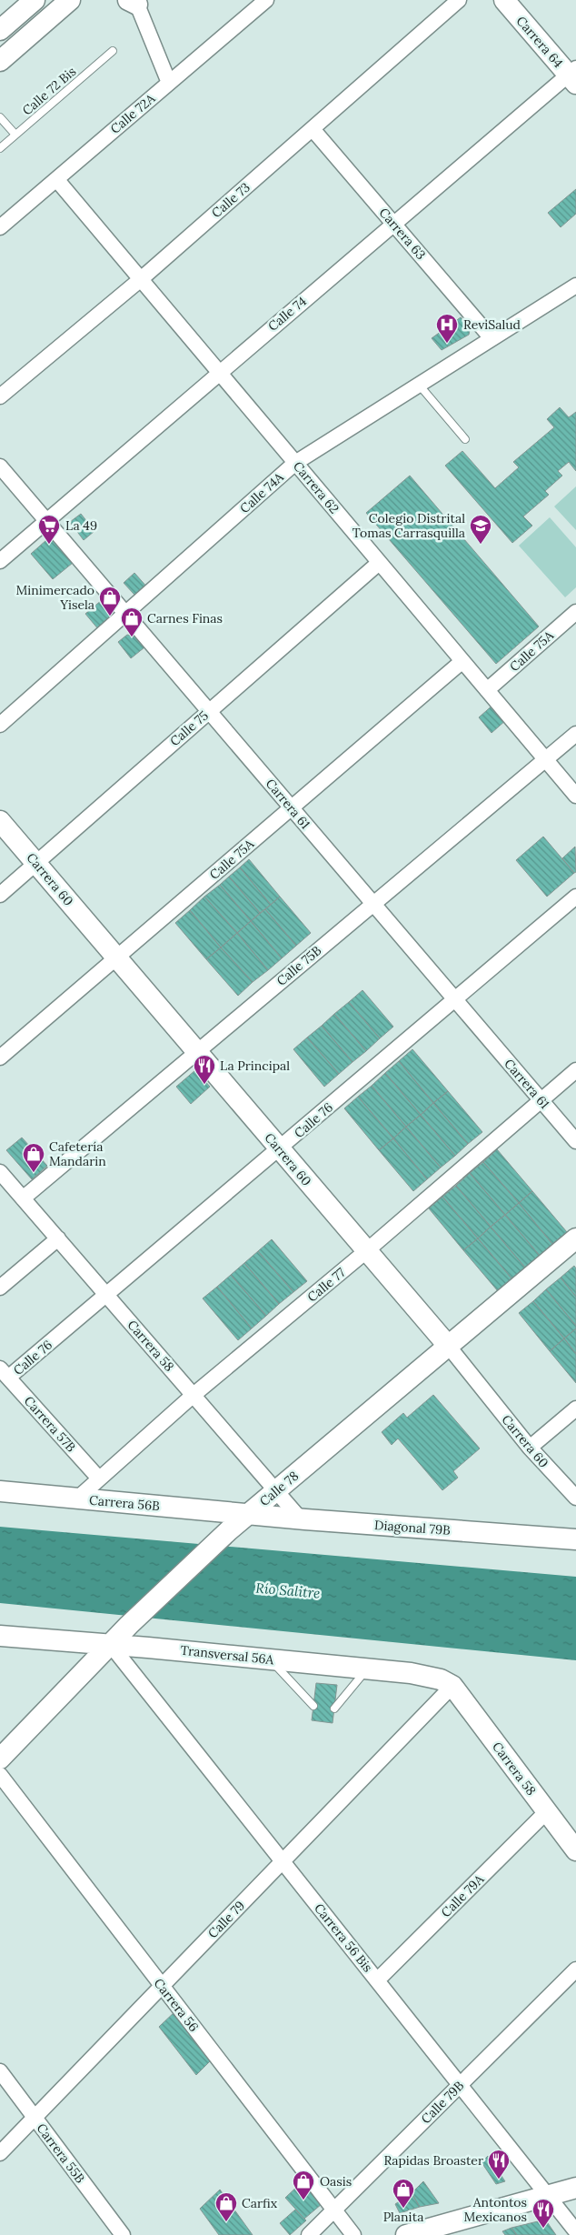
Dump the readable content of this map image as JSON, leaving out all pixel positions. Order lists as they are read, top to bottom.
{
  "streets": {
    "street": [
      "Carrera 64",
      "Calle 72A",
      "Calle 73",
      "Carrera 63",
      "Calle 74",
      "Carrera 62",
      "Calle 74A",
      "Calle 75A",
      "Calle 75",
      "Carrera 61",
      "Carrera 60",
      "Calle 75B",
      "Calle 76",
      "Calle 77",
      "Carrera 58",
      "Carrera 57B",
      "Calle 78",
      "Carrera 56B",
      "Diagonal 79B",
      "Transversal 56A",
      "Calle 79A",
      "Calle 79",
      "Carrera 56 Bis",
      "Carrera 56",
      "Calle 79B",
      "Carrera 55B"
    ],
    "lane": ["Calle 72 Bis"]
  },
  "crossings": [
    ["Carrera 64", "Calle 74"],
    ["Calle 72A", "Carrera 62"],
    ["Calle 73", "Carrera 63"],
    ["Calle 73", "Carrera 62"],
    ["Carrera 63", "Calle 74"],
    ["Carrera 63", "Calle 74A"],
    ["Calle 74", "Carrera 62"],
    ["Calle 74", "Carrera 61"],
    ["Carrera 62", "Calle 74A"],
    ["Carrera 62", "Calle 75A"],
    ["Carrera 62", "Calle 75"],
    ["Carrera 62", "Calle 75B"],
    ["Calle 74A", "Carrera 61"],
    ["Calle 75A", "Carrera 61"],
    ["Calle 75A", "Carrera 60"],
    ["Calle 75", "Carrera 61"],
    ["Calle 75", "Carrera 60"],
    ["Carrera 61", "Calle 75B"],
    ["Carrera 61", "Calle 76"],
    ["Carrera 61", "Calle 77"],
    ["Carrera 60", "Calle 75B"],
    ["Carrera 60", "Calle 76"],
    ["Carrera 60", "Calle 77"],
    ["Carrera 60", "Calle 78"],
    ["Calle 75B", "Carrera 58"],
    ["Calle 76", "Carrera 58"],
    ["Calle 76", "Carrera 57B"],
    ["Calle 77", "Carrera 58"],
    ["Calle 77", "Carrera 57B"],
    ["Calle 77", "Carrera 56B"],
    ["Carrera 58", "Calle 78"],
    ["Carrera 58", "Diagonal 79B"],
    ["Carrera 58", "Transversal 56A"],
    ["Carrera 58", "Calle 79A"],
    ["Carrera 58", "Calle 79"],
    ["Calle 78", "Carrera 56B"],
    ["Calle 78", "Diagonal 79B"],
    ["Calle 78", "Transversal 56A"],
    ["Calle 78", "Carrera 56 Bis"],
    ["Carrera 56B", "Diagonal 79B"],
    ["Transversal 56A", "Calle 79"],
    ["Transversal 56A", "Carrera 56 Bis"],
    ["Calle 79A", "Carrera 56 Bis"],
    ["Calle 79", "Carrera 56 Bis"],
    ["Calle 79", "Carrera 56"],
    ["Calle 79", "Carrera 55B"],
    ["Carrera 56 Bis", "Calle 79B"],
    ["Carrera 56", "Calle 79B"]
  ],
  "water": ["Río Salitre"],
  "places": {
    "hospital": ["ReviSalud"],
    "supermarket": ["La 49"],
    "school or university": ["Colegio Distrital Tomas Carrasquilla"],
    "shop": [
      "Minimercado Yisela",
      "Carnes Finas",
      "Cafetería Mandarin",
      "Oasis",
      "Planita",
      "Carfix"
    ],
    "restaurant": ["La Principal", "Rapidas Broaster", "Antontos Mexicanos"]
  }
}
